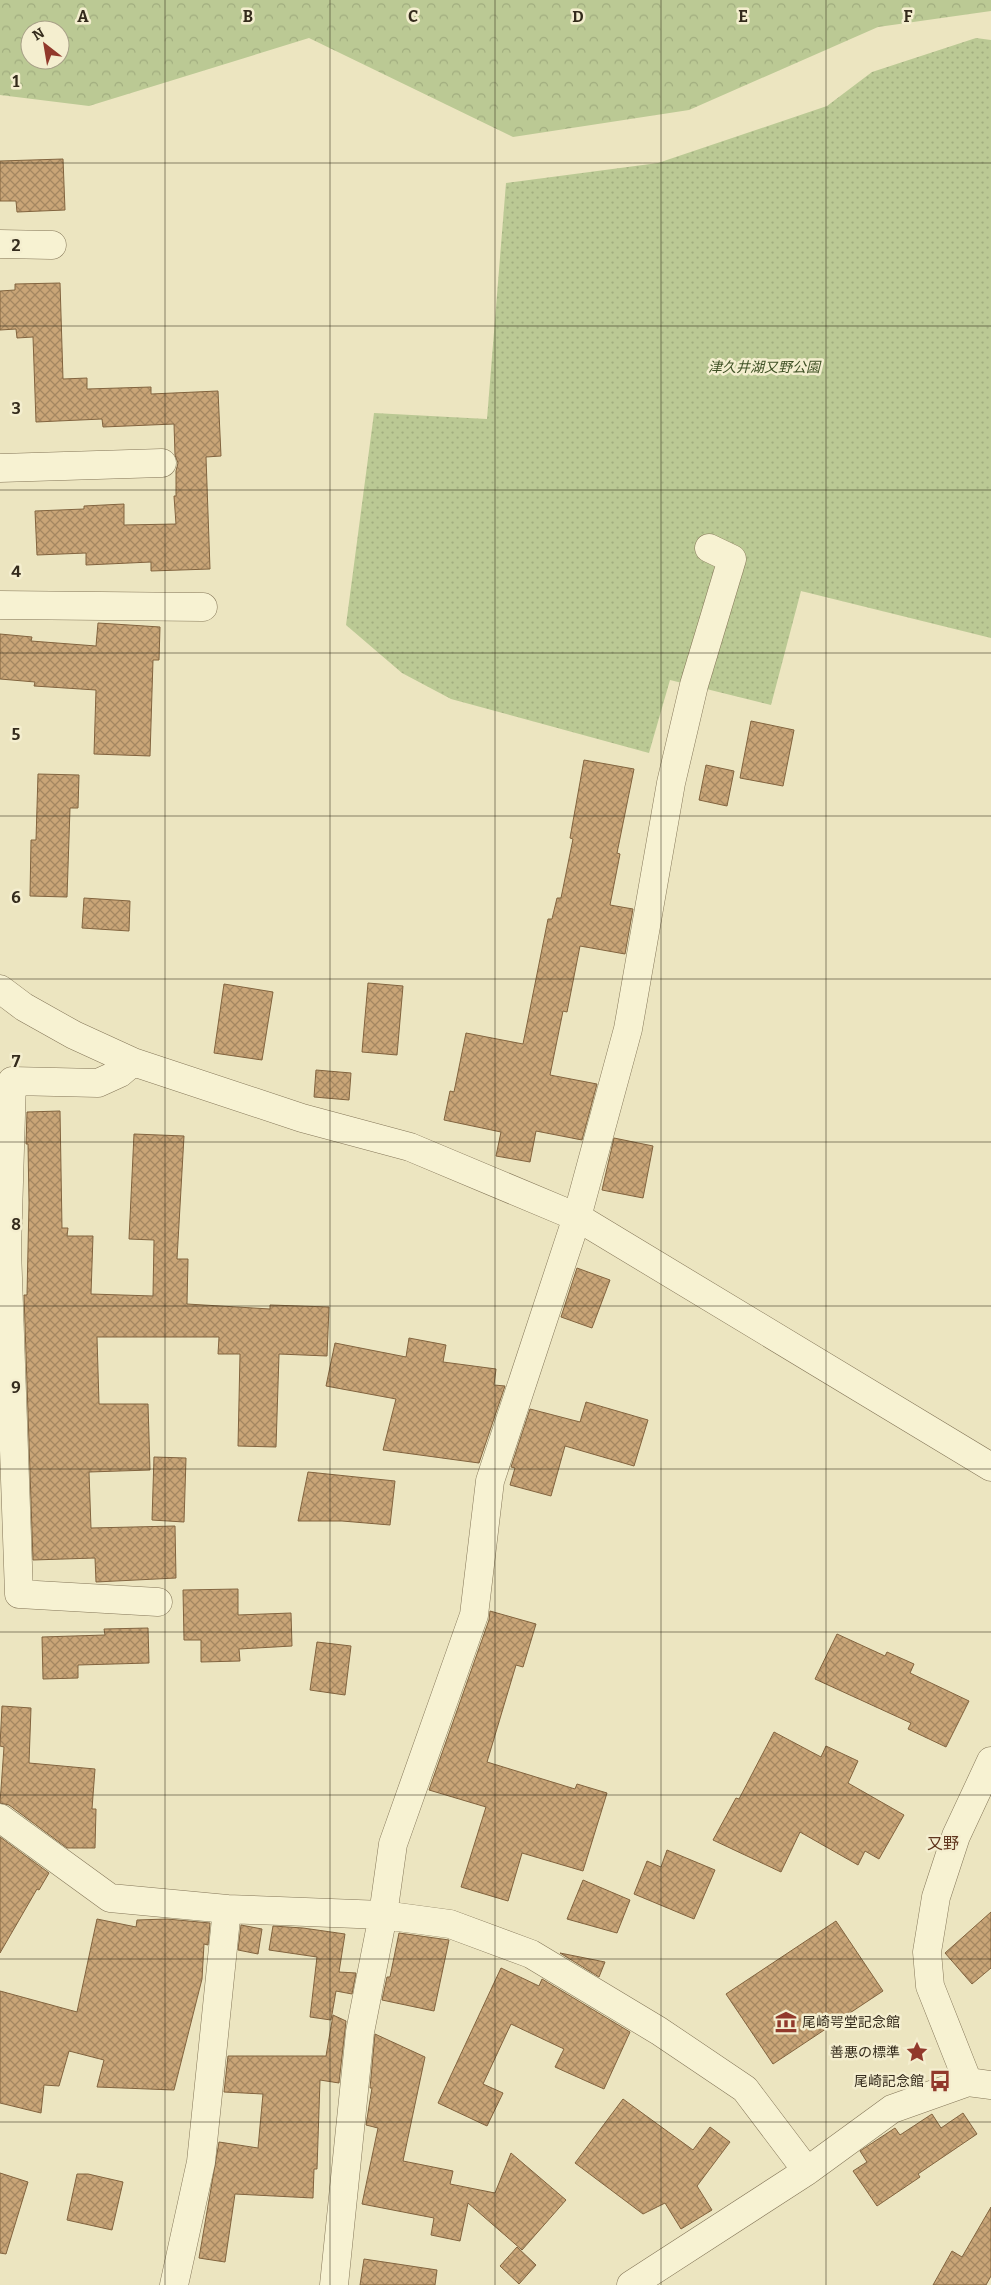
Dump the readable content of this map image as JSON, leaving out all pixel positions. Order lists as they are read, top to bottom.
{
  "districts": ["又野"],
  "parks": ["津久井湖又野公園"],
  "places": {
    "museum": ["尾崎咢堂記念館"],
    "place": ["善悪の標準"],
    "bus stop": ["尾崎記念館"]
  },
  "north": "top left",
  "grid": {
    "columns": [
      "A",
      "B",
      "C",
      "D",
      "E",
      "F"
    ],
    "rows": [
      "1",
      "2",
      "3",
      "4",
      "5",
      "6",
      "7",
      "8",
      "9"
    ]
  }
}
